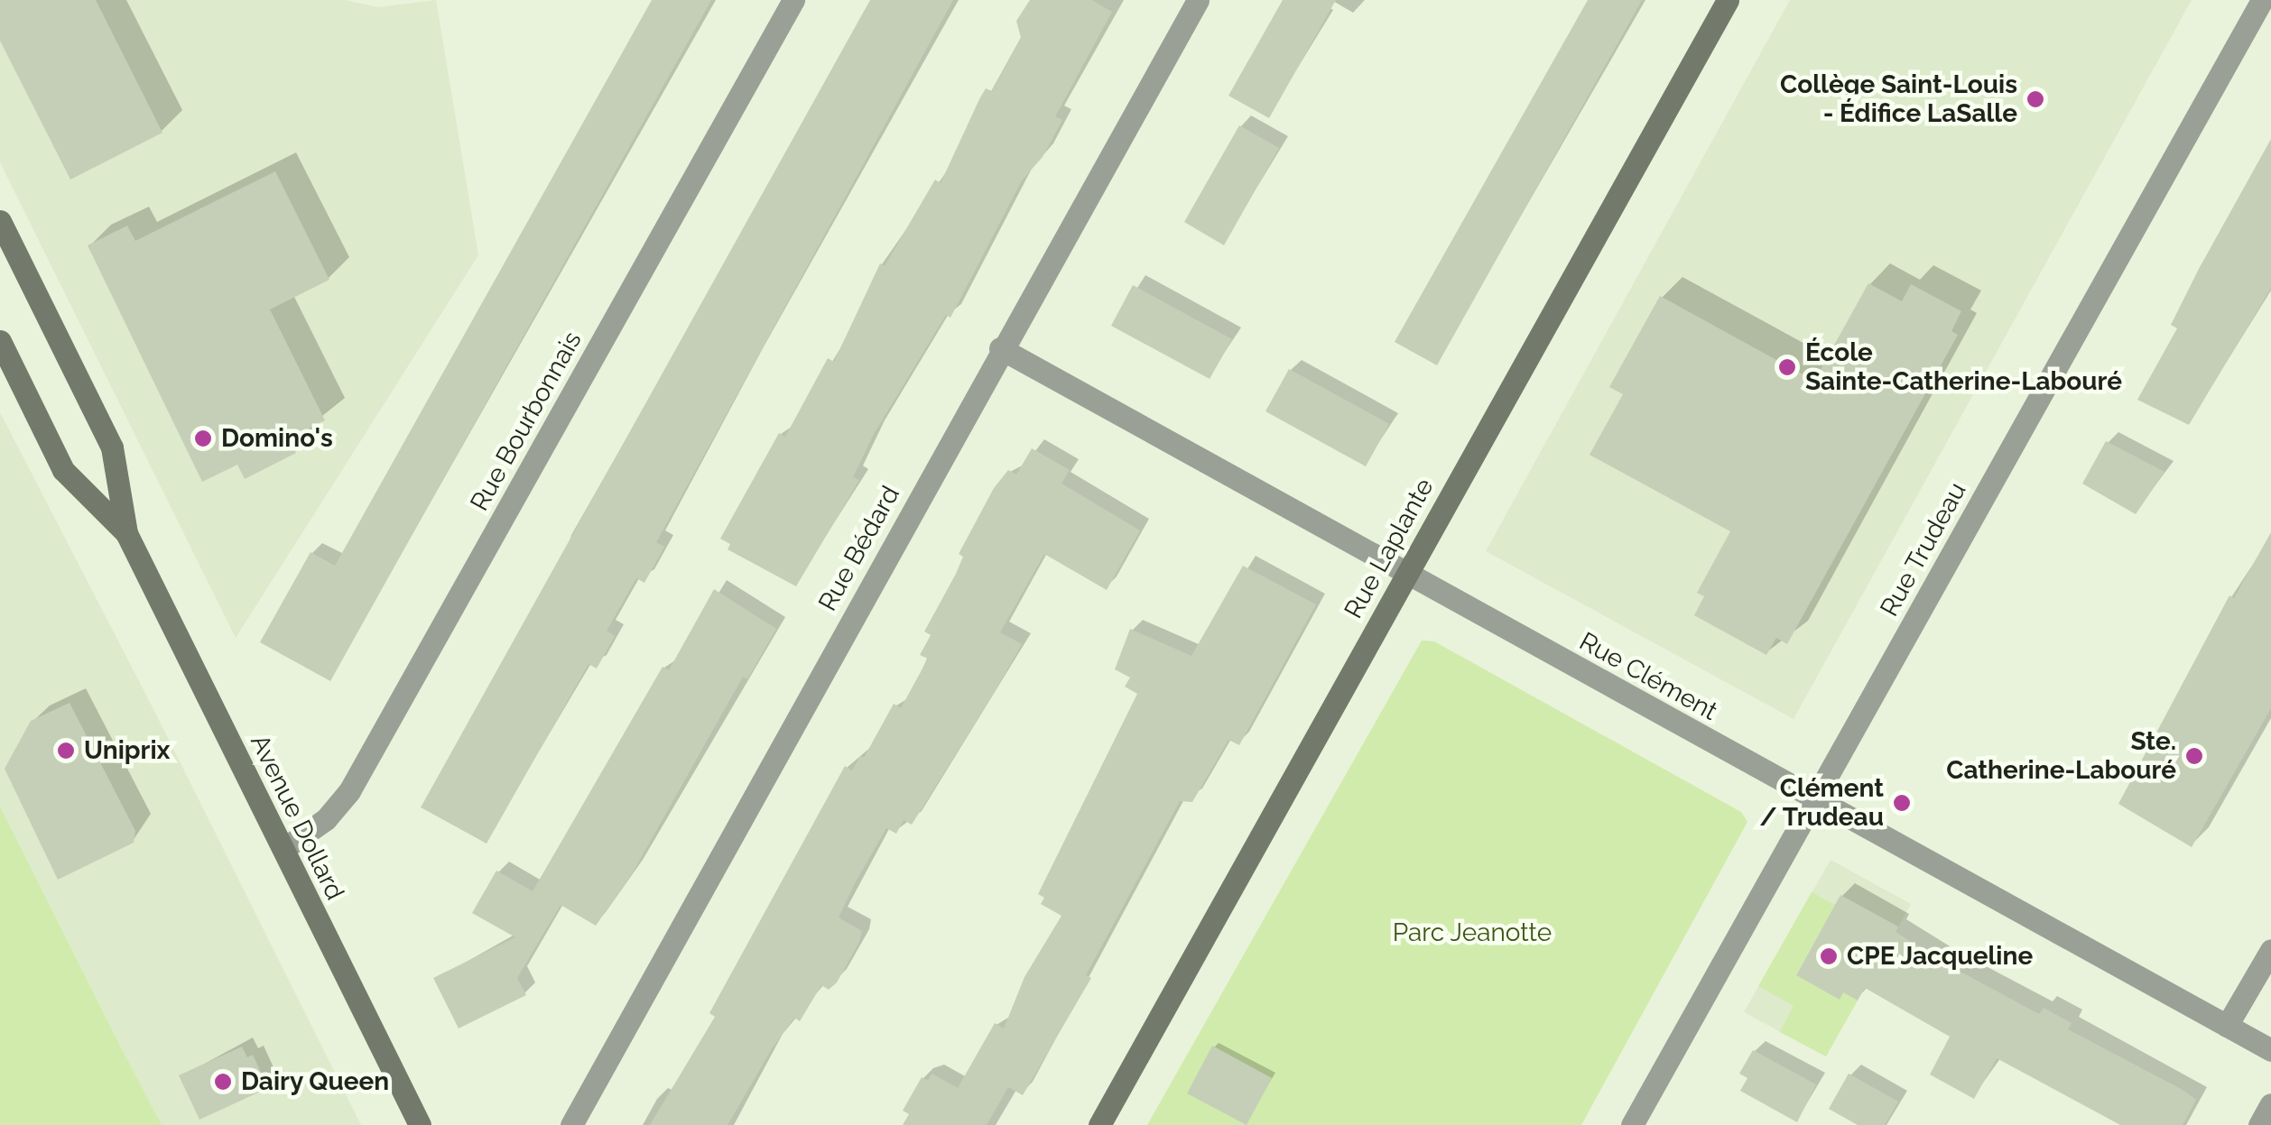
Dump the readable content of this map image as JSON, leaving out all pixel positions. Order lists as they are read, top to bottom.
{
  "streets": {
    "street": [
      "Rue Bourbonnais",
      "Rue Bédard",
      "Rue Laplante",
      "Rue Trudeau",
      "Rue Clément",
      "Avenue Dollard"
    ]
  },
  "crossings": [
    ["Rue Bourbonnais", "Avenue Dollard"],
    ["Rue Bédard", "Rue Clément"],
    ["Rue Laplante", "Rue Clément"],
    ["Rue Trudeau", "Rue Clément"]
  ],
  "parks": ["Parc Jeanotte"],
  "places": [
    "Collège Saint-Louis - Édifice LaSalle",
    "École Sainte-Catherine-Labouré",
    "Domino's",
    "Uniprix",
    "Ste. Catherine-Labouré",
    "Clément / Trudeau",
    "CPE Jacqueline",
    "Dairy Queen"
  ]
}
